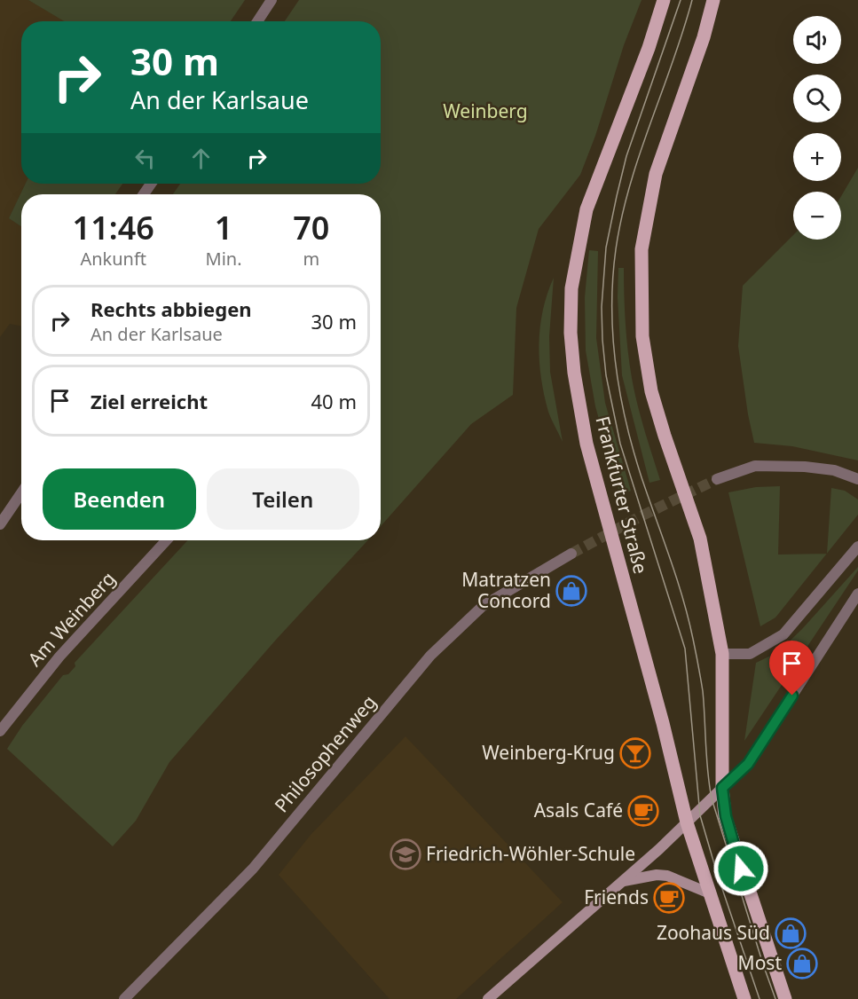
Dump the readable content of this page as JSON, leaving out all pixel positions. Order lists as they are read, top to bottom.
{
  "streets": {
    "main road": ["Frankfurter Straße"],
    "street": ["Am Weinberg", "Philosophenweg"]
  },
  "parks": ["Weinberg"],
  "places": {
    "shop": ["Matratzen Concord", "Zoohaus Süd", "Most"],
    "bar": ["Weinberg-Krug"],
    "cafe": ["Asals Café", "Friends"],
    "school or university": ["Friedrich-Wöhler-Schule"]
  },
  "page": {
    "map_buttons": ["+", "−"],
    "turn": ["30 m", "An der Karlsaue"],
    "eta": [
      "11:46",
      "Ankunft",
      "1",
      "Min.",
      "70",
      "m"
    ],
    "list": [
      {
        "name": "Rechts abbiegen",
        "note": "An der Karlsaue",
        "value": "30 m"
      },
      {
        "name": "Ziel erreicht",
        "value": "40 m"
      }
    ],
    "buttons": ["Beenden", "Teilen"]
  }
}
